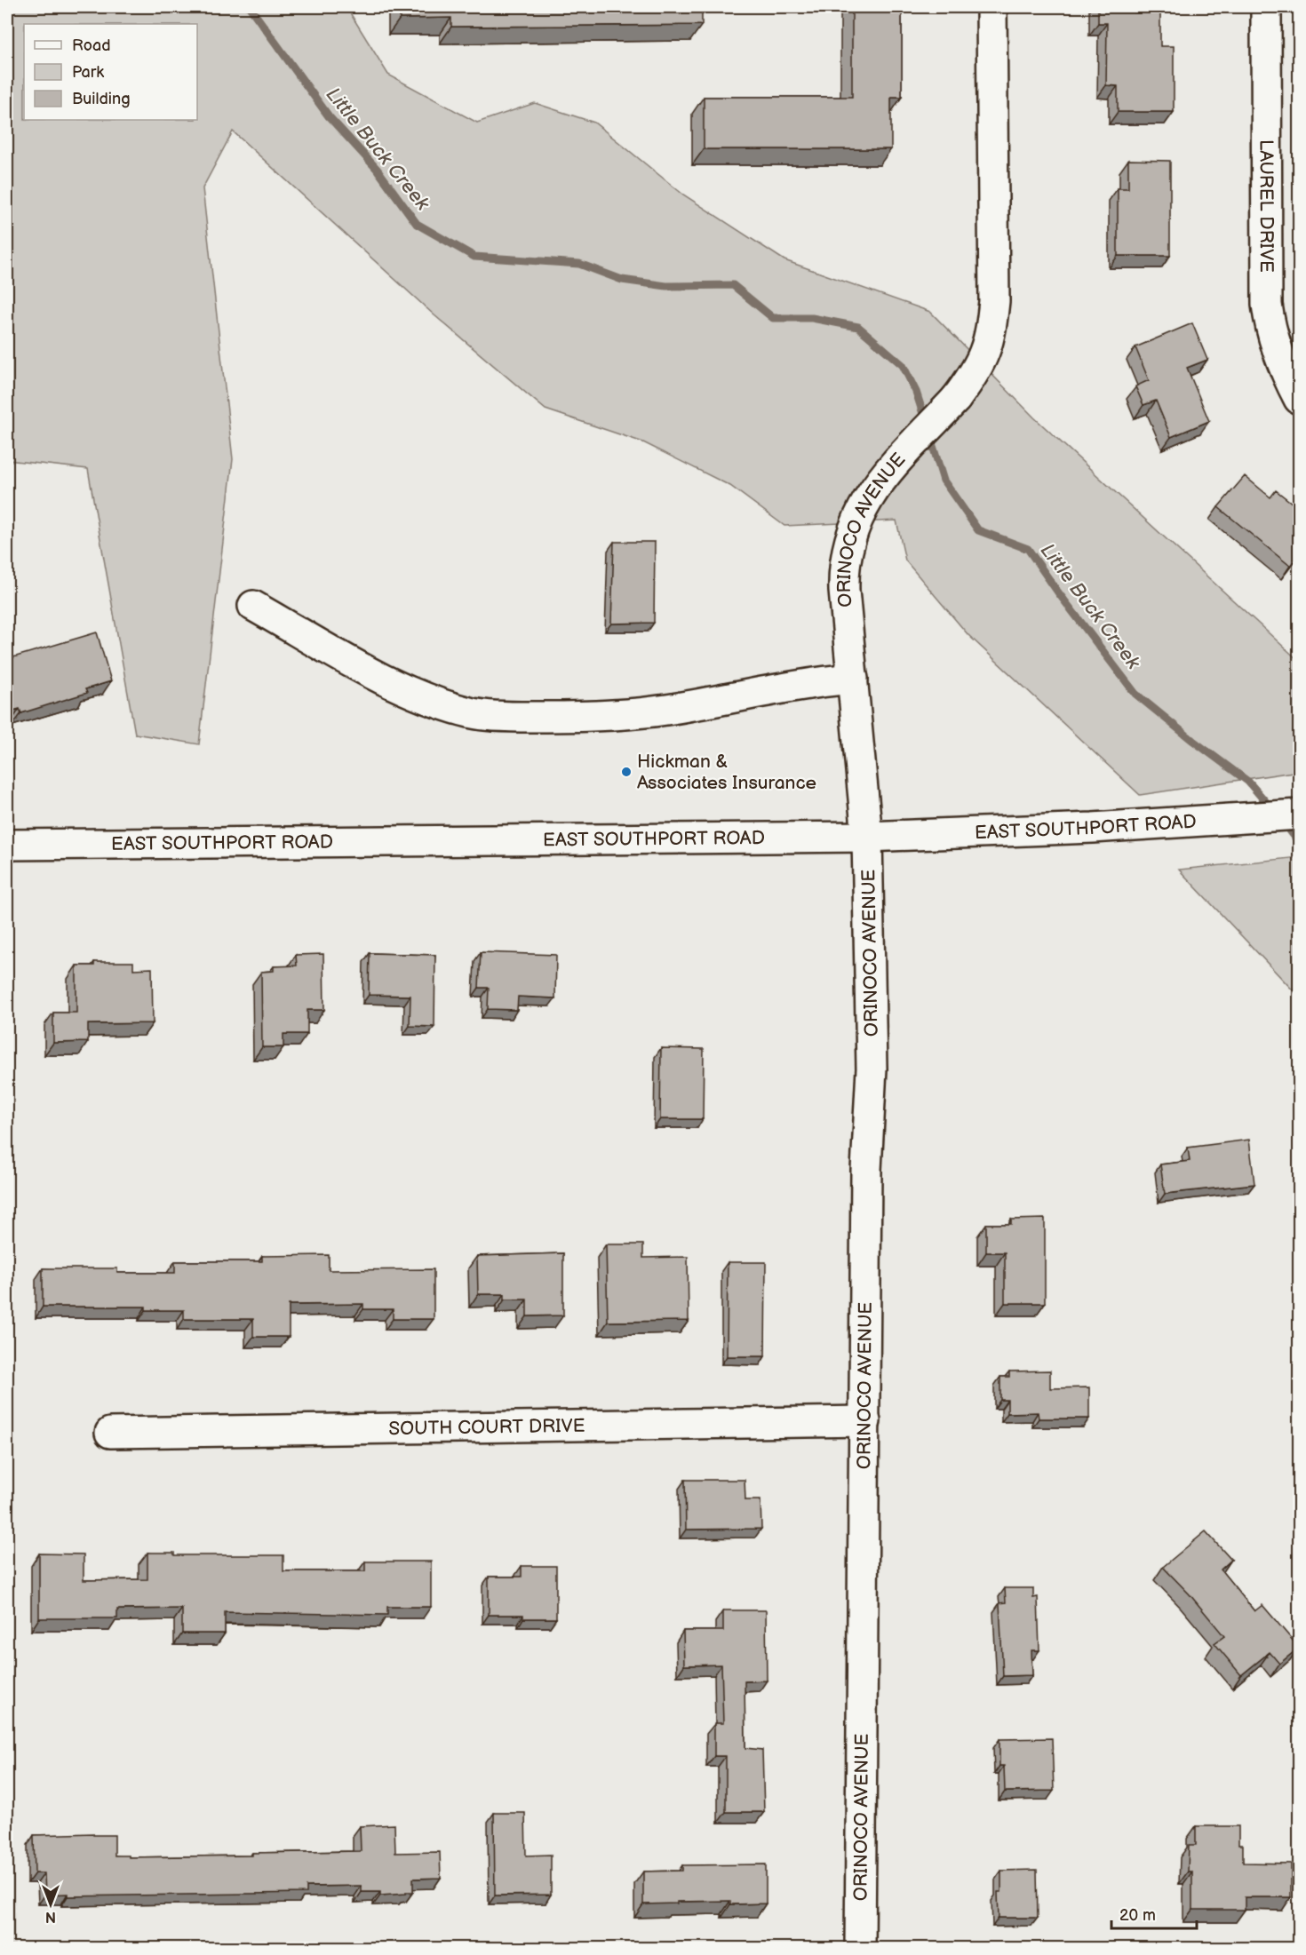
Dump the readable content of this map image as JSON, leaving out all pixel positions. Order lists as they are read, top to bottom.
{
  "streets": {
    "street": [
      "LAUREL DRIVE",
      "ORINOCO AVENUE",
      "EAST SOUTHPORT ROAD",
      "SOUTH COURT DRIVE"
    ]
  },
  "crossings": [
    ["ORINOCO AVENUE", "EAST SOUTHPORT ROAD"],
    ["ORINOCO AVENUE", "SOUTH COURT DRIVE"]
  ],
  "water": ["Little Buck Creek"],
  "places": ["Hickman & Associates Insurance"],
  "legend": ["Road", "Park", "Building"],
  "scale_bar": "20 m",
  "north": "bottom"
}
